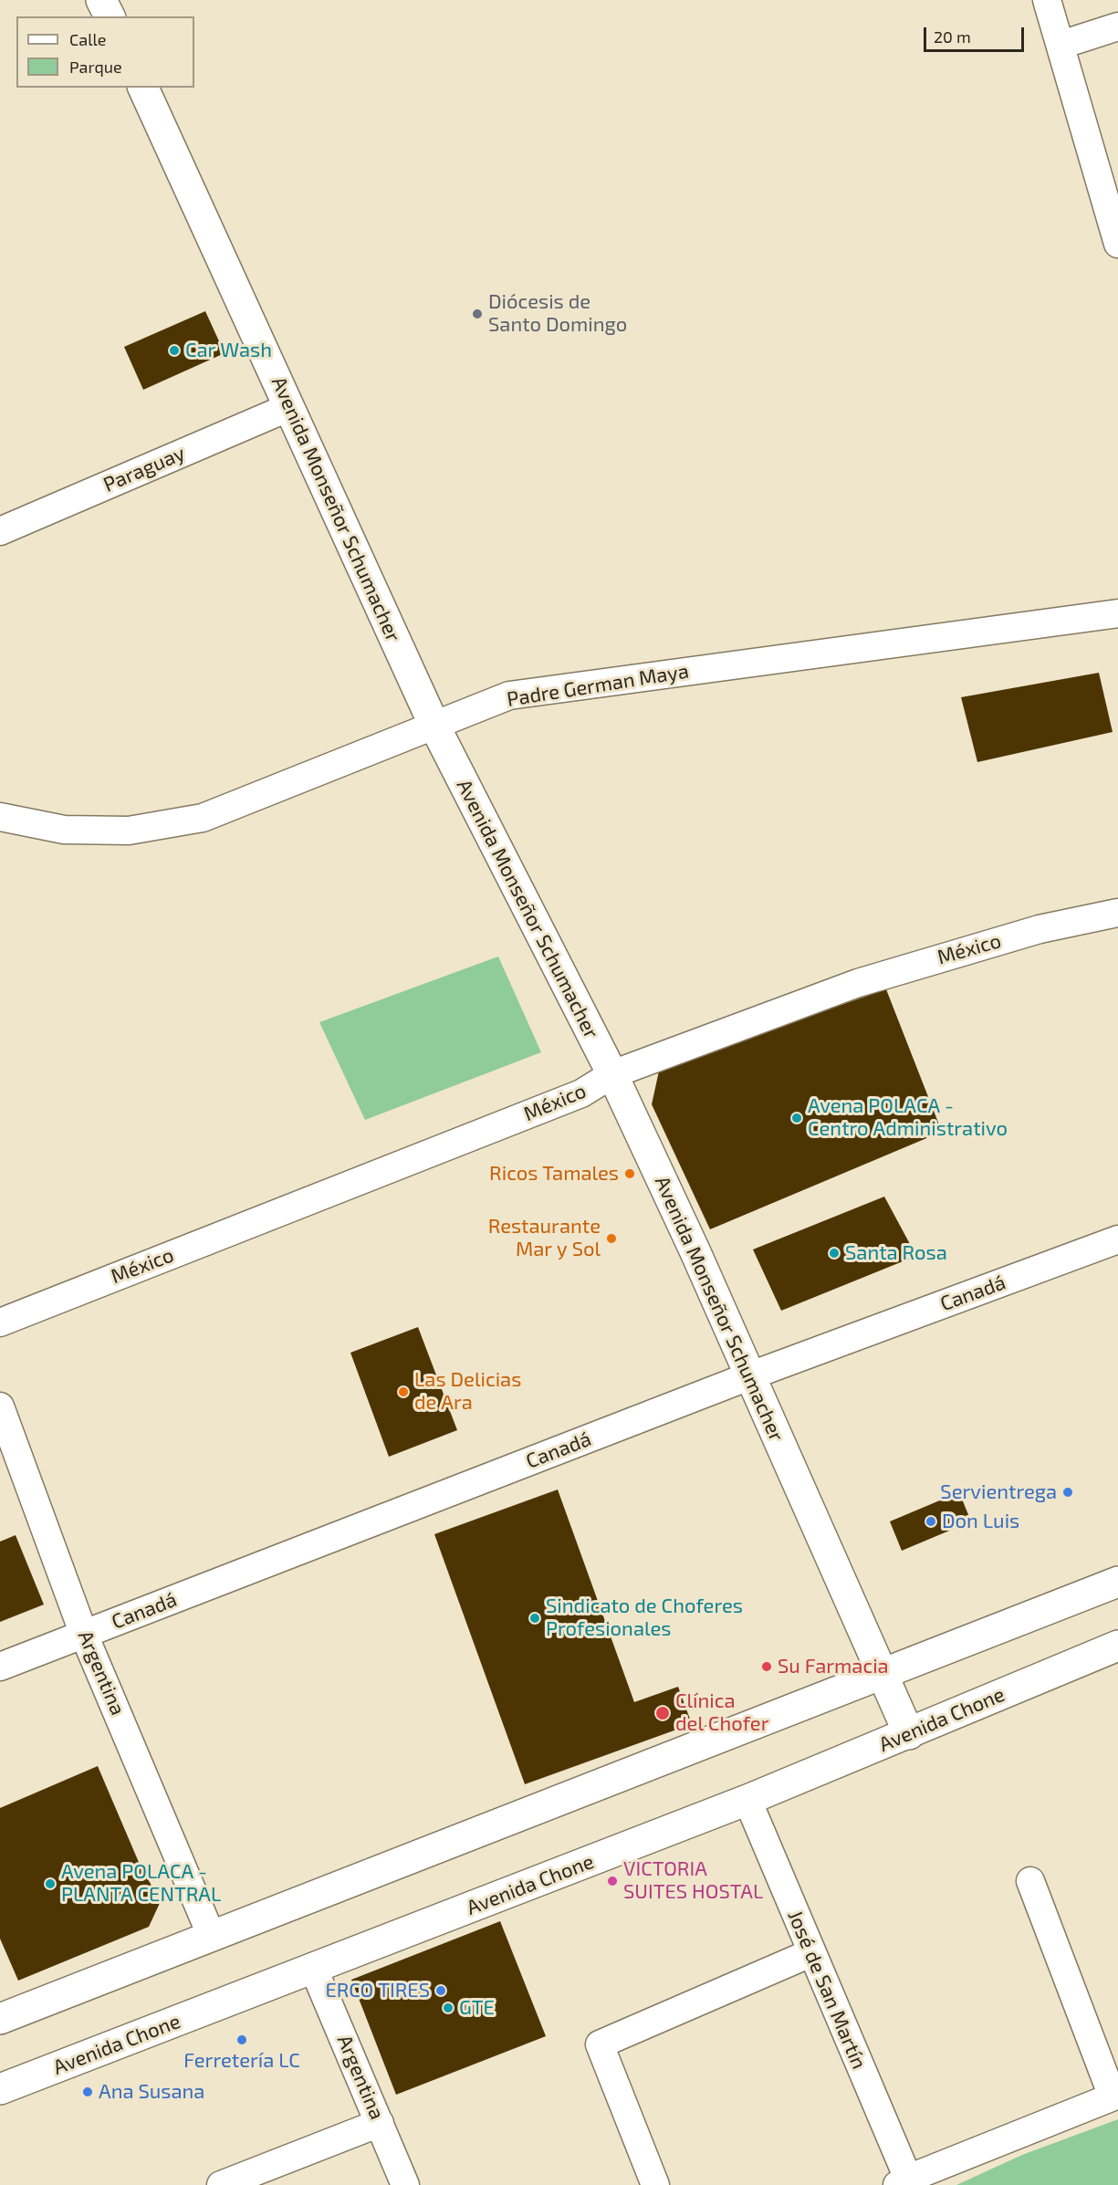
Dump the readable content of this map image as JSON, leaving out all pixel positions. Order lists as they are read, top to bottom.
{
  "streets": {
    "main road": ["Avenida Monseñor Schumacher", "Avenida Chone"],
    "street": [
      "Paraguay",
      "Padre German Maya",
      "México",
      "Canadá",
      "Argentina",
      "José de San Martín"
    ]
  },
  "crossings": [
    ["Paraguay", "Avenida Monseñor Schumacher"],
    ["Avenida Monseñor Schumacher", "Padre German Maya"],
    ["Avenida Monseñor Schumacher", "México"],
    ["Avenida Monseñor Schumacher", "Canadá"],
    ["Avenida Monseñor Schumacher", "Avenida Chone"],
    ["Canadá", "Argentina"],
    ["Argentina", "Avenida Chone"],
    ["Avenida Chone", "José de San Martín"]
  ],
  "places": [
    "Diócesis de Santo Domingo",
    "Car Wash",
    "Avena POLACA - Centro Administrativo",
    "Ricos Tamales",
    "Restaurante Mar y Sol",
    "Santa Rosa",
    "Las Delicias de Ara",
    "Servientrega",
    "Don Luis",
    "Sindicato de Choferes Profesionales",
    "Su Farmacia",
    "Clínica del Chofer",
    "VICTORIA SUITES HOSTAL",
    "Avena POLACA - PLANTA CENTRAL",
    "ERCO TIRES",
    "GTE",
    "Ferretería LC",
    "Ana Susana"
  ],
  "legend": ["Calle", "Parque"],
  "scale_bar": "20 m"
}
